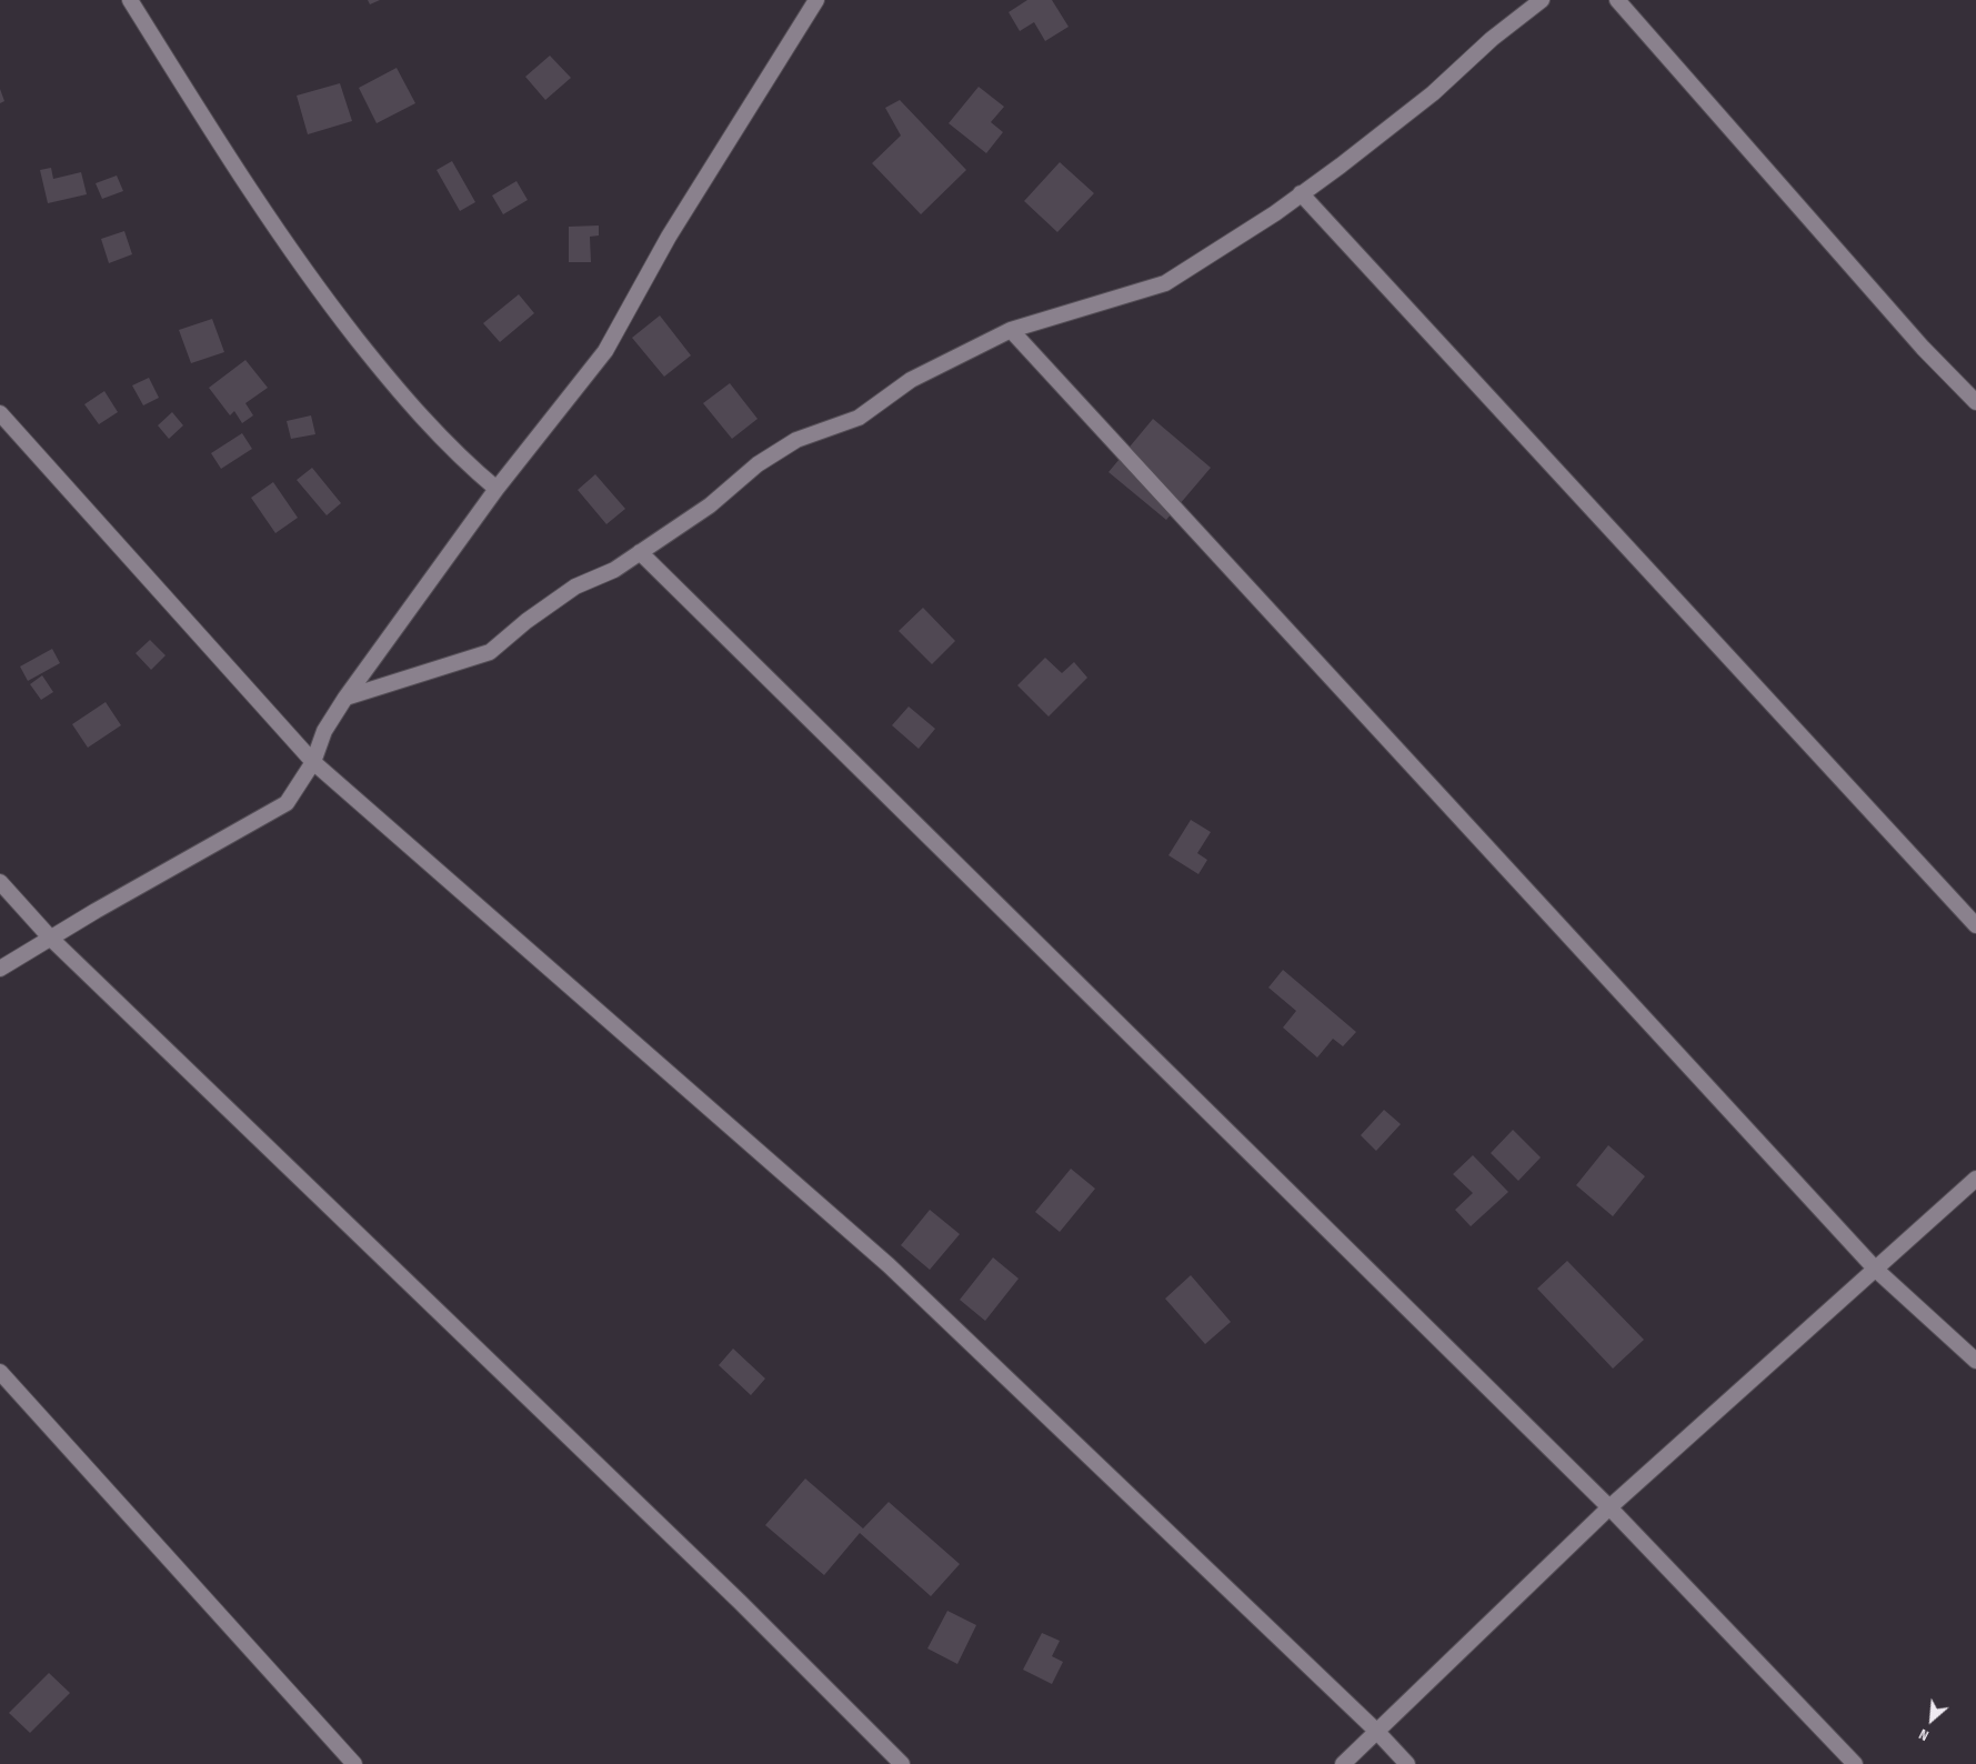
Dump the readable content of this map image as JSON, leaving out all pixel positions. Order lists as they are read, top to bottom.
{
  "north": "bottom left"
}
